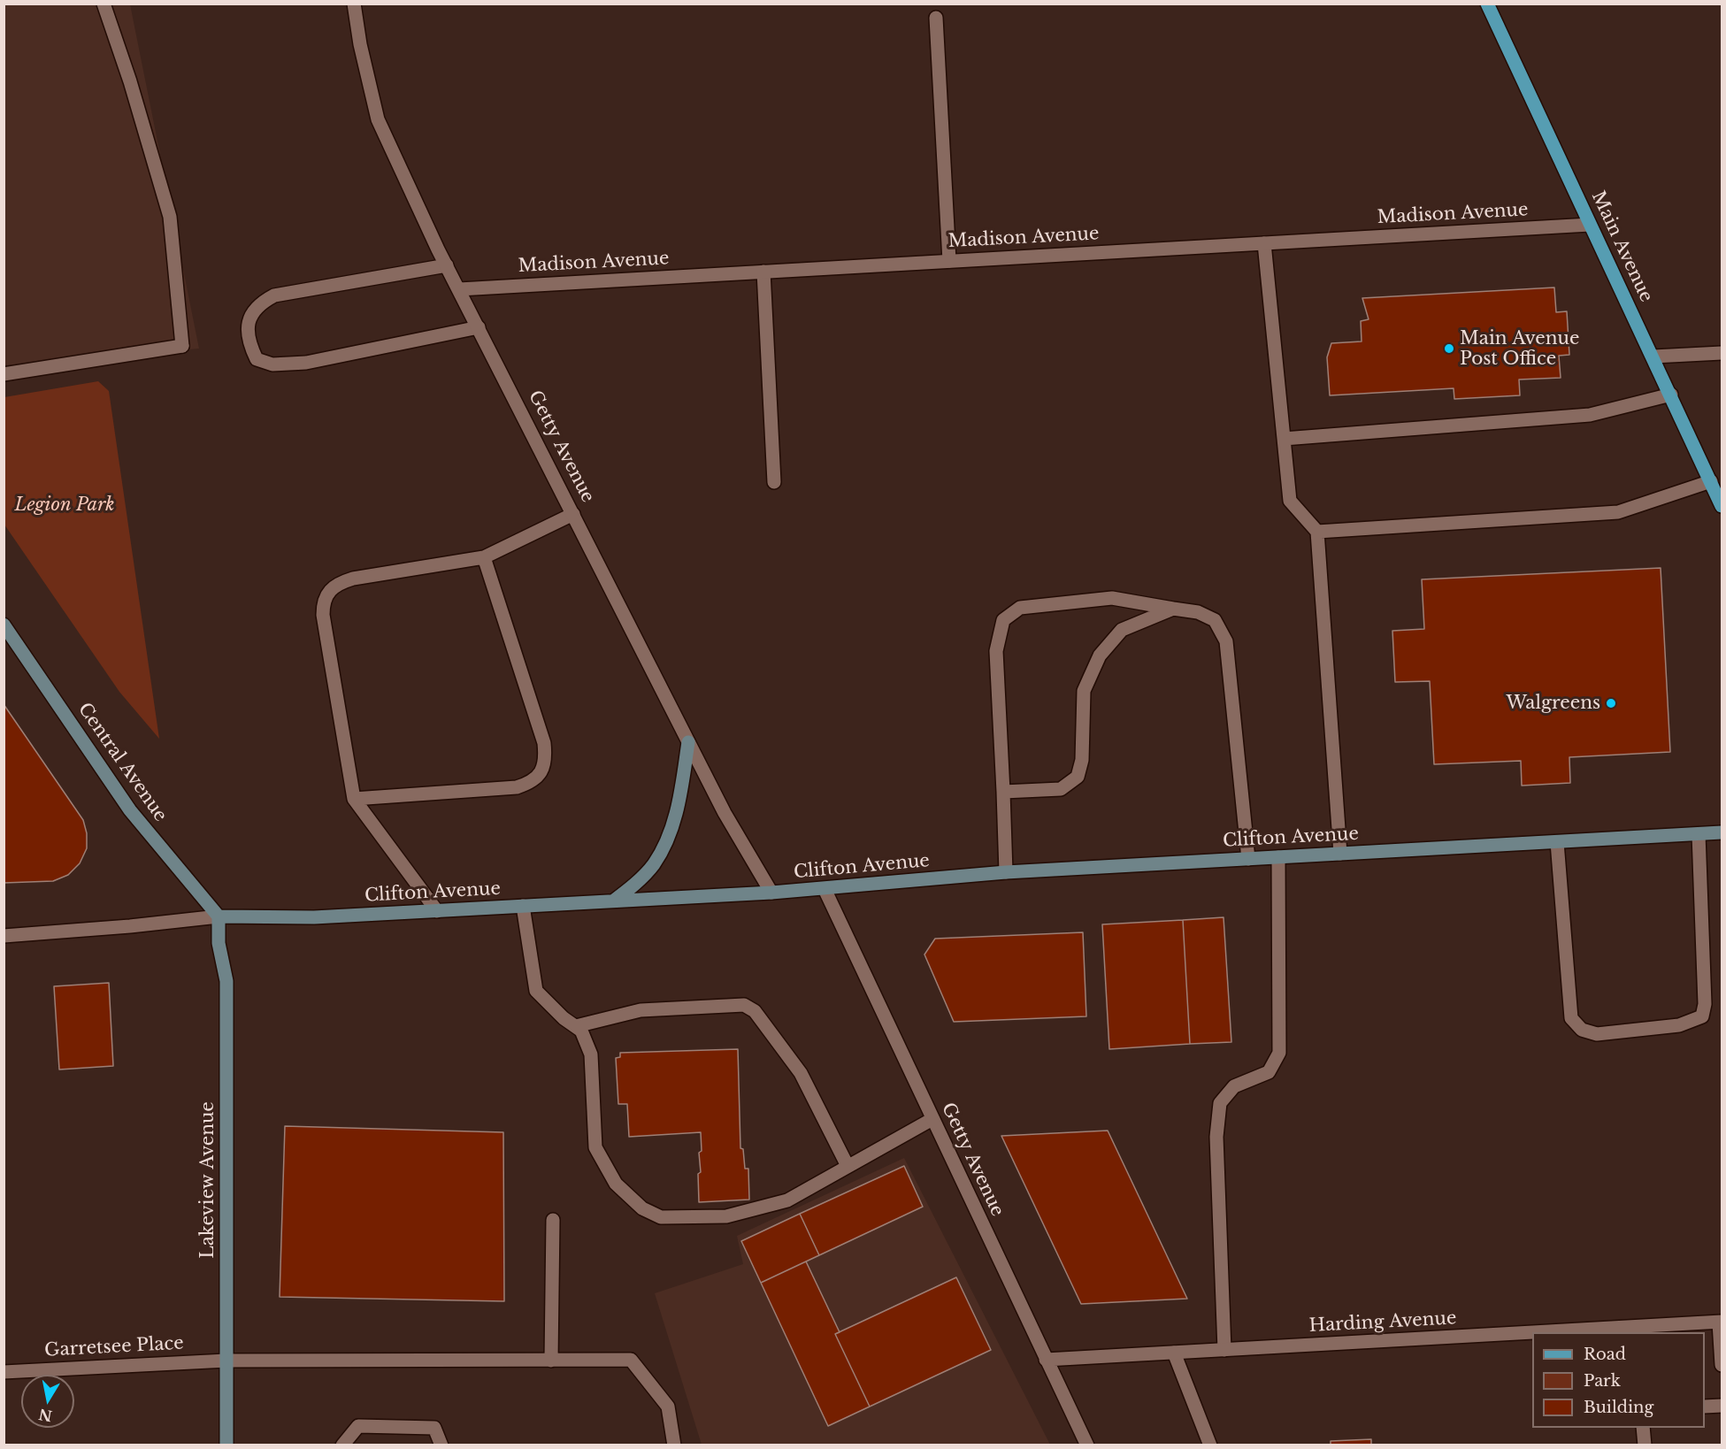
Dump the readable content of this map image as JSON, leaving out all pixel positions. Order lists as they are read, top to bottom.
{
  "streets": {
    "main road": [
      "Main Avenue",
      "Central Avenue",
      "Clifton Avenue",
      "Lakeview Avenue"
    ],
    "street": [
      "Madison Avenue",
      "Getty Avenue",
      "Harding Avenue",
      "Garretsee Place"
    ]
  },
  "crossings": [
    ["Madison Avenue", "Main Avenue"],
    ["Madison Avenue", "Getty Avenue"],
    ["Getty Avenue", "Clifton Avenue"],
    ["Getty Avenue", "Harding Avenue"],
    ["Central Avenue", "Clifton Avenue"],
    ["Central Avenue", "Lakeview Avenue"],
    ["Clifton Avenue", "Lakeview Avenue"],
    ["Lakeview Avenue", "Garretsee Place"]
  ],
  "parks": ["Legion Park"],
  "places": ["Main Avenue Post Office", "Walgreens"],
  "legend": ["Road", "Park", "Building"],
  "north": "bottom"
}
